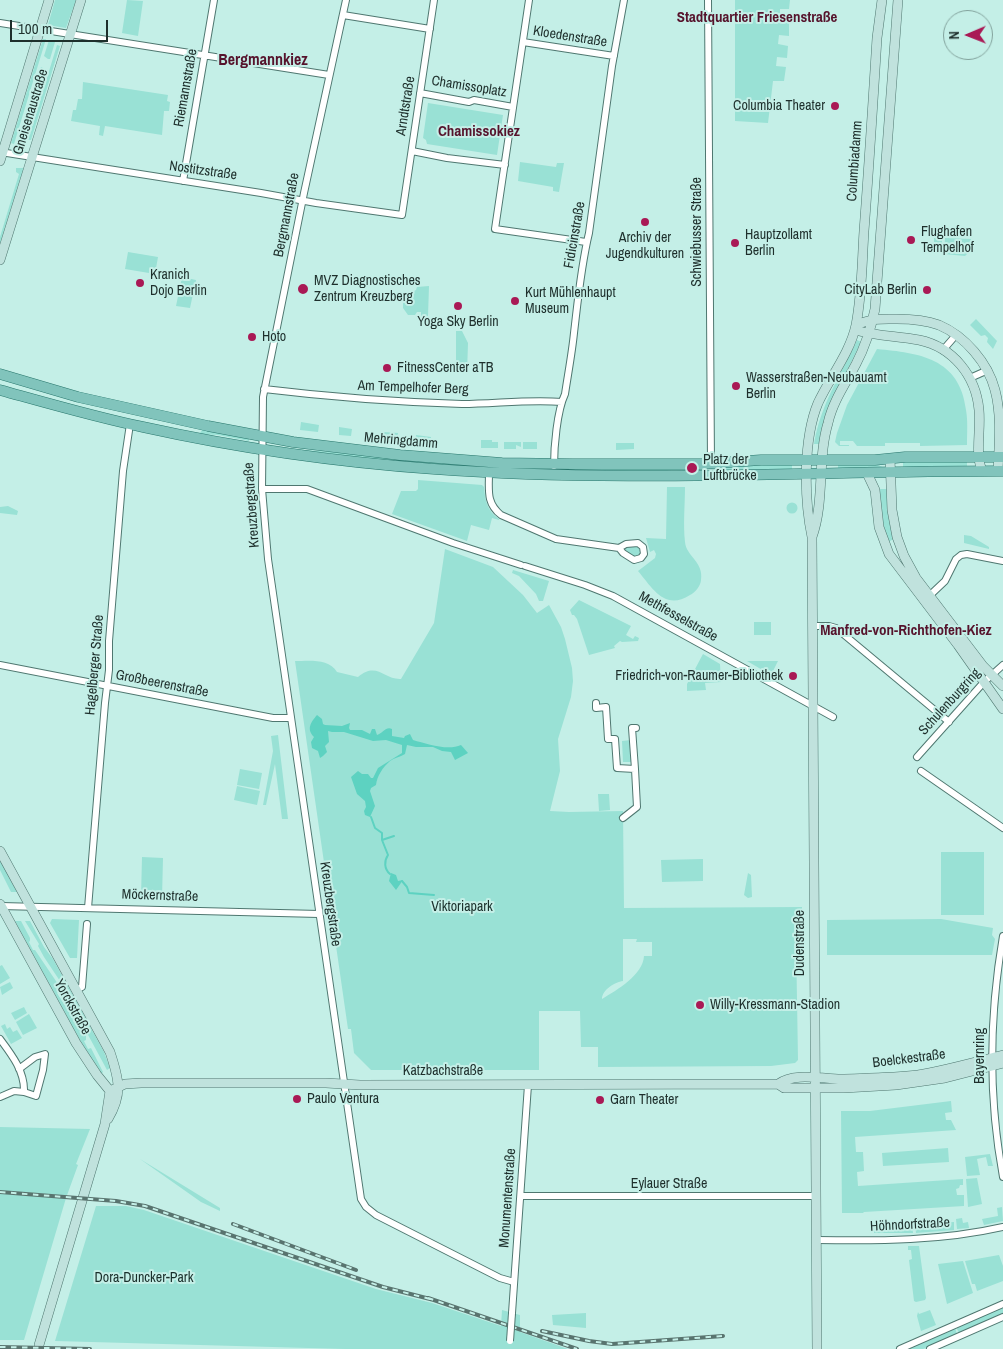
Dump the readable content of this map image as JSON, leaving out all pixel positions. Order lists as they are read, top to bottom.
{
  "streets": {
    "main road": [
      "Gneisenaustraße",
      "Columbiadamm",
      "Mehringdamm",
      "Dudenstraße",
      "Yorckstraße",
      "Boelckestraße",
      "Katzbachstraße"
    ],
    "street": [
      "Kloedenstraße",
      "Chamissoplatz",
      "Riemannstraße",
      "Arndtstraße",
      "Nostitzstraße",
      "Bergmannstraße",
      "Schwiebusser Straße",
      "Fidicinstraße",
      "Am Tempelhofer Berg",
      "Kreuzbergstraße",
      "Methfesselstraße",
      "Hagelberger Straße",
      "Großbeerenstraße",
      "Schulenburgring",
      "Möckernstraße",
      "Bayernring",
      "Eylauer Straße",
      "Monumentenstraße",
      "Höhndorfstraße"
    ]
  },
  "crossings": [
    ["Kloedenstraße", "Fidicinstraße"],
    ["Chamissoplatz", "Arndtstraße"],
    ["Riemannstraße", "Nostitzstraße"],
    ["Arndtstraße", "Nostitzstraße"],
    ["Gneisenaustraße", "Nostitzstraße"],
    ["Nostitzstraße", "Bergmannstraße"],
    ["Bergmannstraße", "Am Tempelhofer Berg"],
    ["Bergmannstraße", "Mehringdamm"],
    ["Bergmannstraße", "Kreuzbergstraße"],
    ["Schwiebusser Straße", "Mehringdamm"],
    ["Fidicinstraße", "Am Tempelhofer Berg"],
    ["Fidicinstraße", "Mehringdamm"],
    ["Mehringdamm", "Kreuzbergstraße"],
    ["Mehringdamm", "Hagelberger Straße"],
    ["Mehringdamm", "Dudenstraße"],
    ["Kreuzbergstraße", "Methfesselstraße"],
    ["Kreuzbergstraße", "Großbeerenstraße"],
    ["Kreuzbergstraße", "Möckernstraße"],
    ["Kreuzbergstraße", "Katzbachstraße"],
    ["Kreuzbergstraße", "Monumentenstraße"],
    ["Methfesselstraße", "Dudenstraße"],
    ["Hagelberger Straße", "Großbeerenstraße"],
    ["Hagelberger Straße", "Möckernstraße"],
    ["Möckernstraße", "Yorckstraße"],
    ["Dudenstraße", "Boelckestraße"],
    ["Dudenstraße", "Katzbachstraße"],
    ["Dudenstraße", "Eylauer Straße"],
    ["Dudenstraße", "Höhndorfstraße"],
    ["Yorckstraße", "Katzbachstraße"],
    ["Bayernring", "Boelckestraße"],
    ["Boelckestraße", "Katzbachstraße"],
    ["Katzbachstraße", "Monumentenstraße"],
    ["Eylauer Straße", "Monumentenstraße"]
  ],
  "districts": [
    "Stadtquartier Friesenstraße",
    "Bergmannkiez",
    "Chamissokiez",
    "Manfred-von-Richthofen-Kiez"
  ],
  "parks": ["Viktoriapark", "Dora-Duncker-Park"],
  "places": [
    "Columbia Theater",
    "Archiv der Jugendkulturen",
    "Flughafen Tempelhof",
    "Hauptzollamt Berlin",
    "Kranich Dojo Berlin",
    "MVZ Diagnostisches Zentrum Kreuzberg",
    "CityLab Berlin",
    "Kurt Mühlenhaupt Museum",
    "Yoga Sky Berlin",
    "Hoto",
    "FitnessCenter aTB",
    "Wasserstraßen-Neubauamt Berlin",
    "Platz der Luftbrücke",
    "Friedrich-von-Raumer-Bibliothek",
    "Willy-Kressmann-Stadion",
    "Paulo Ventura",
    "Garn Theater"
  ],
  "scale_bar": "100 m",
  "north": "left"
}
